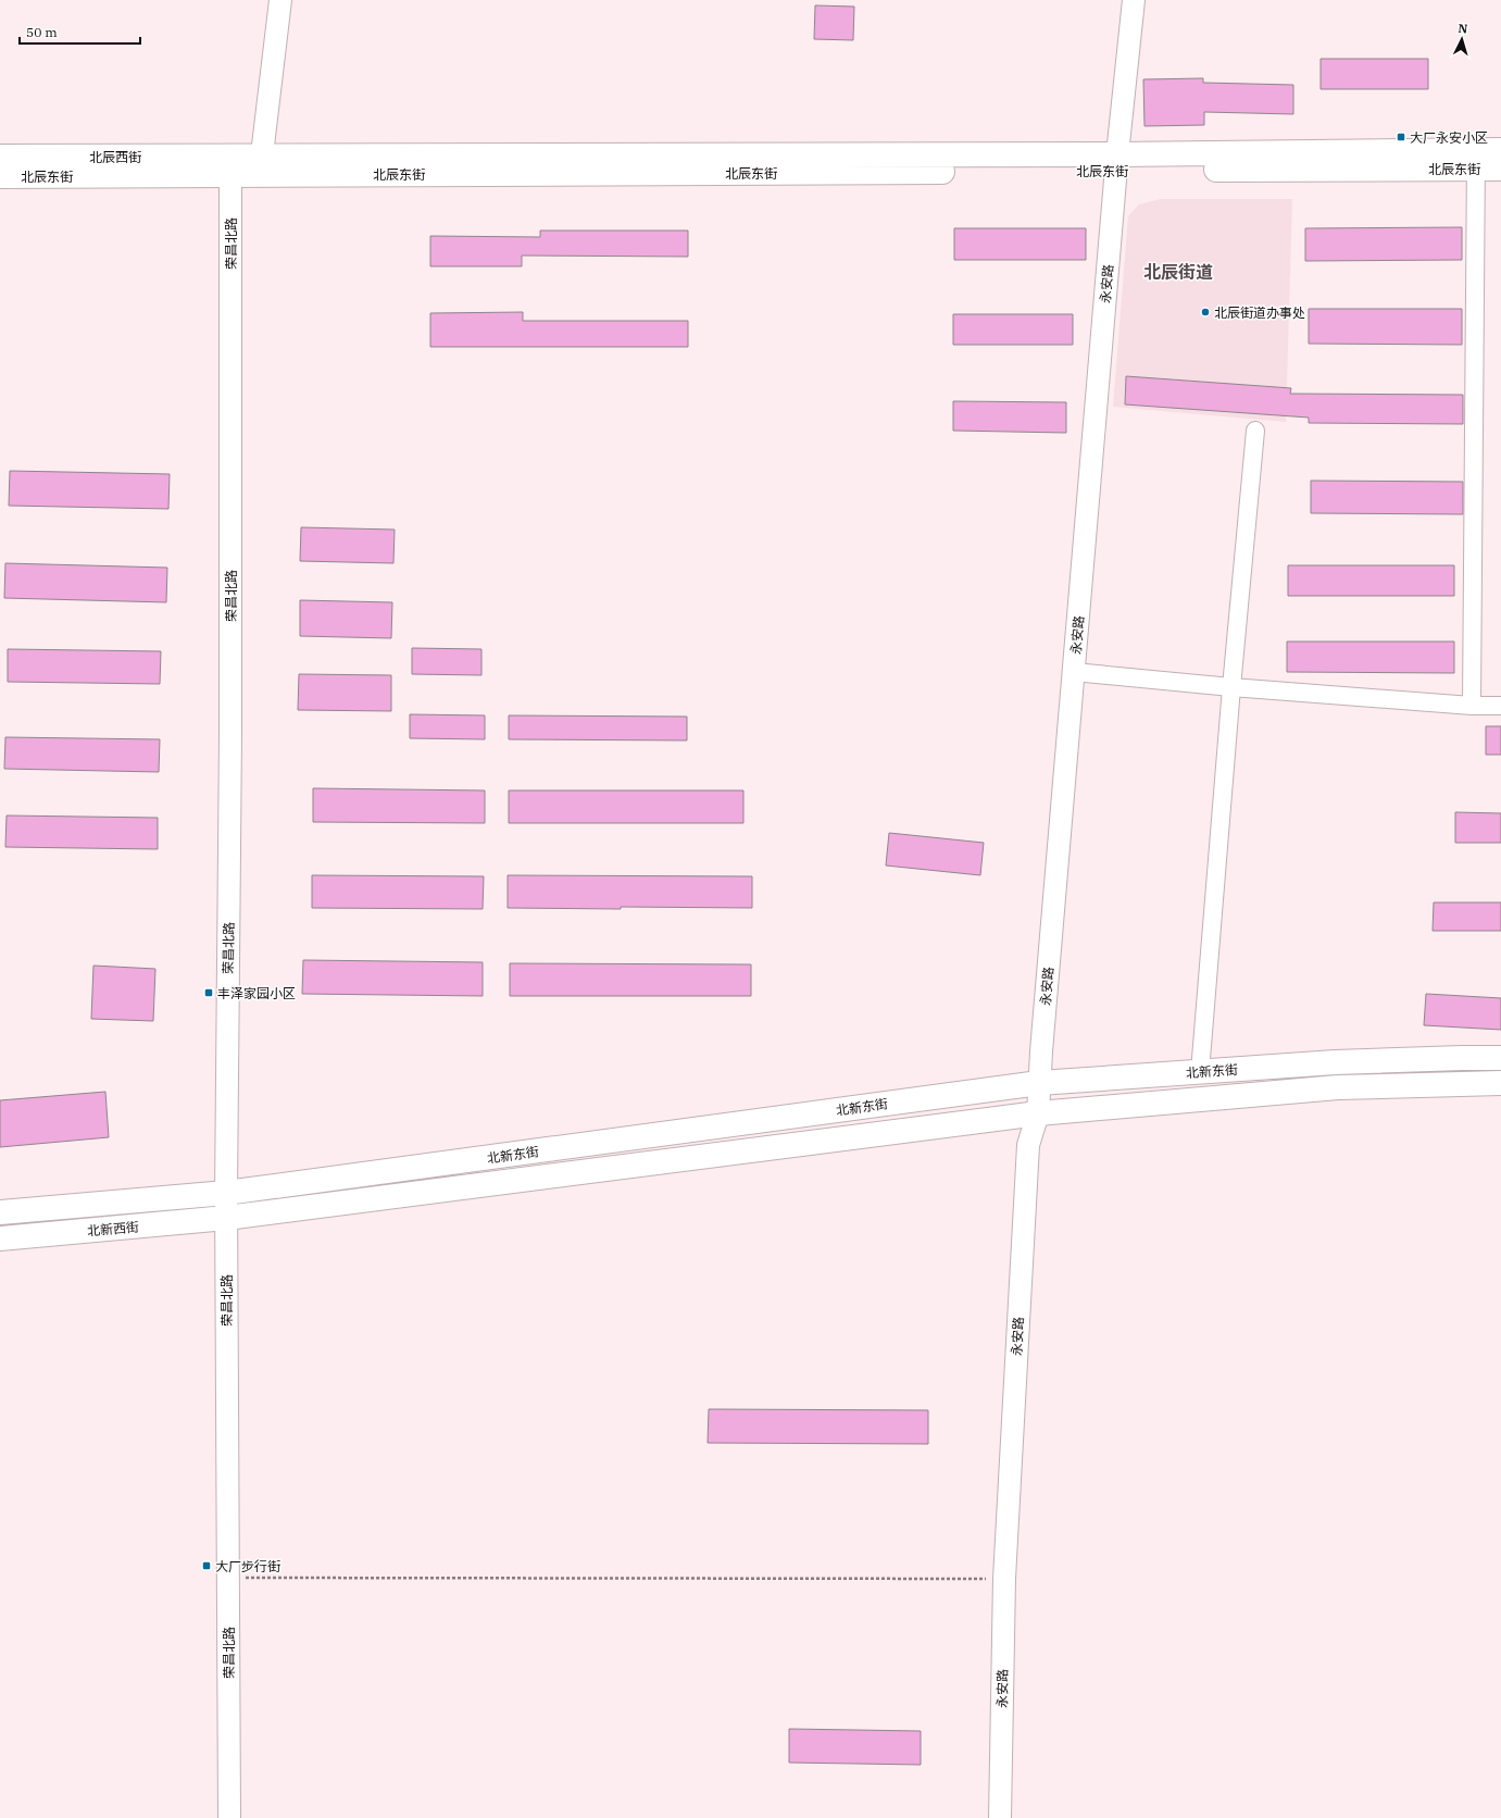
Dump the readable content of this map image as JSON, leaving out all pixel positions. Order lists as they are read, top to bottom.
{
  "streets": {
    "main road": [
      "北辰西街",
      "北辰东街",
      "北新东街",
      "北新西街"
    ],
    "street": ["荣昌北路", "永安路"]
  },
  "crossings": [
    ["北辰西街", "北辰东街"],
    ["北辰西街", "荣昌北路"],
    ["北辰东街", "荣昌北路"],
    ["北辰东街", "永安路"],
    ["荣昌北路", "北新东街"],
    ["荣昌北路", "北新西街"],
    ["永安路", "北新东街"],
    ["北新东街", "北新西街"]
  ],
  "districts": ["北辰街道"],
  "places": {
    "transit": ["大厂永安小区", "丰泽家园小区", "大厂步行街"],
    "other": ["北辰街道办事处"]
  },
  "scale_bar": "50 m",
  "north": "top"
}
